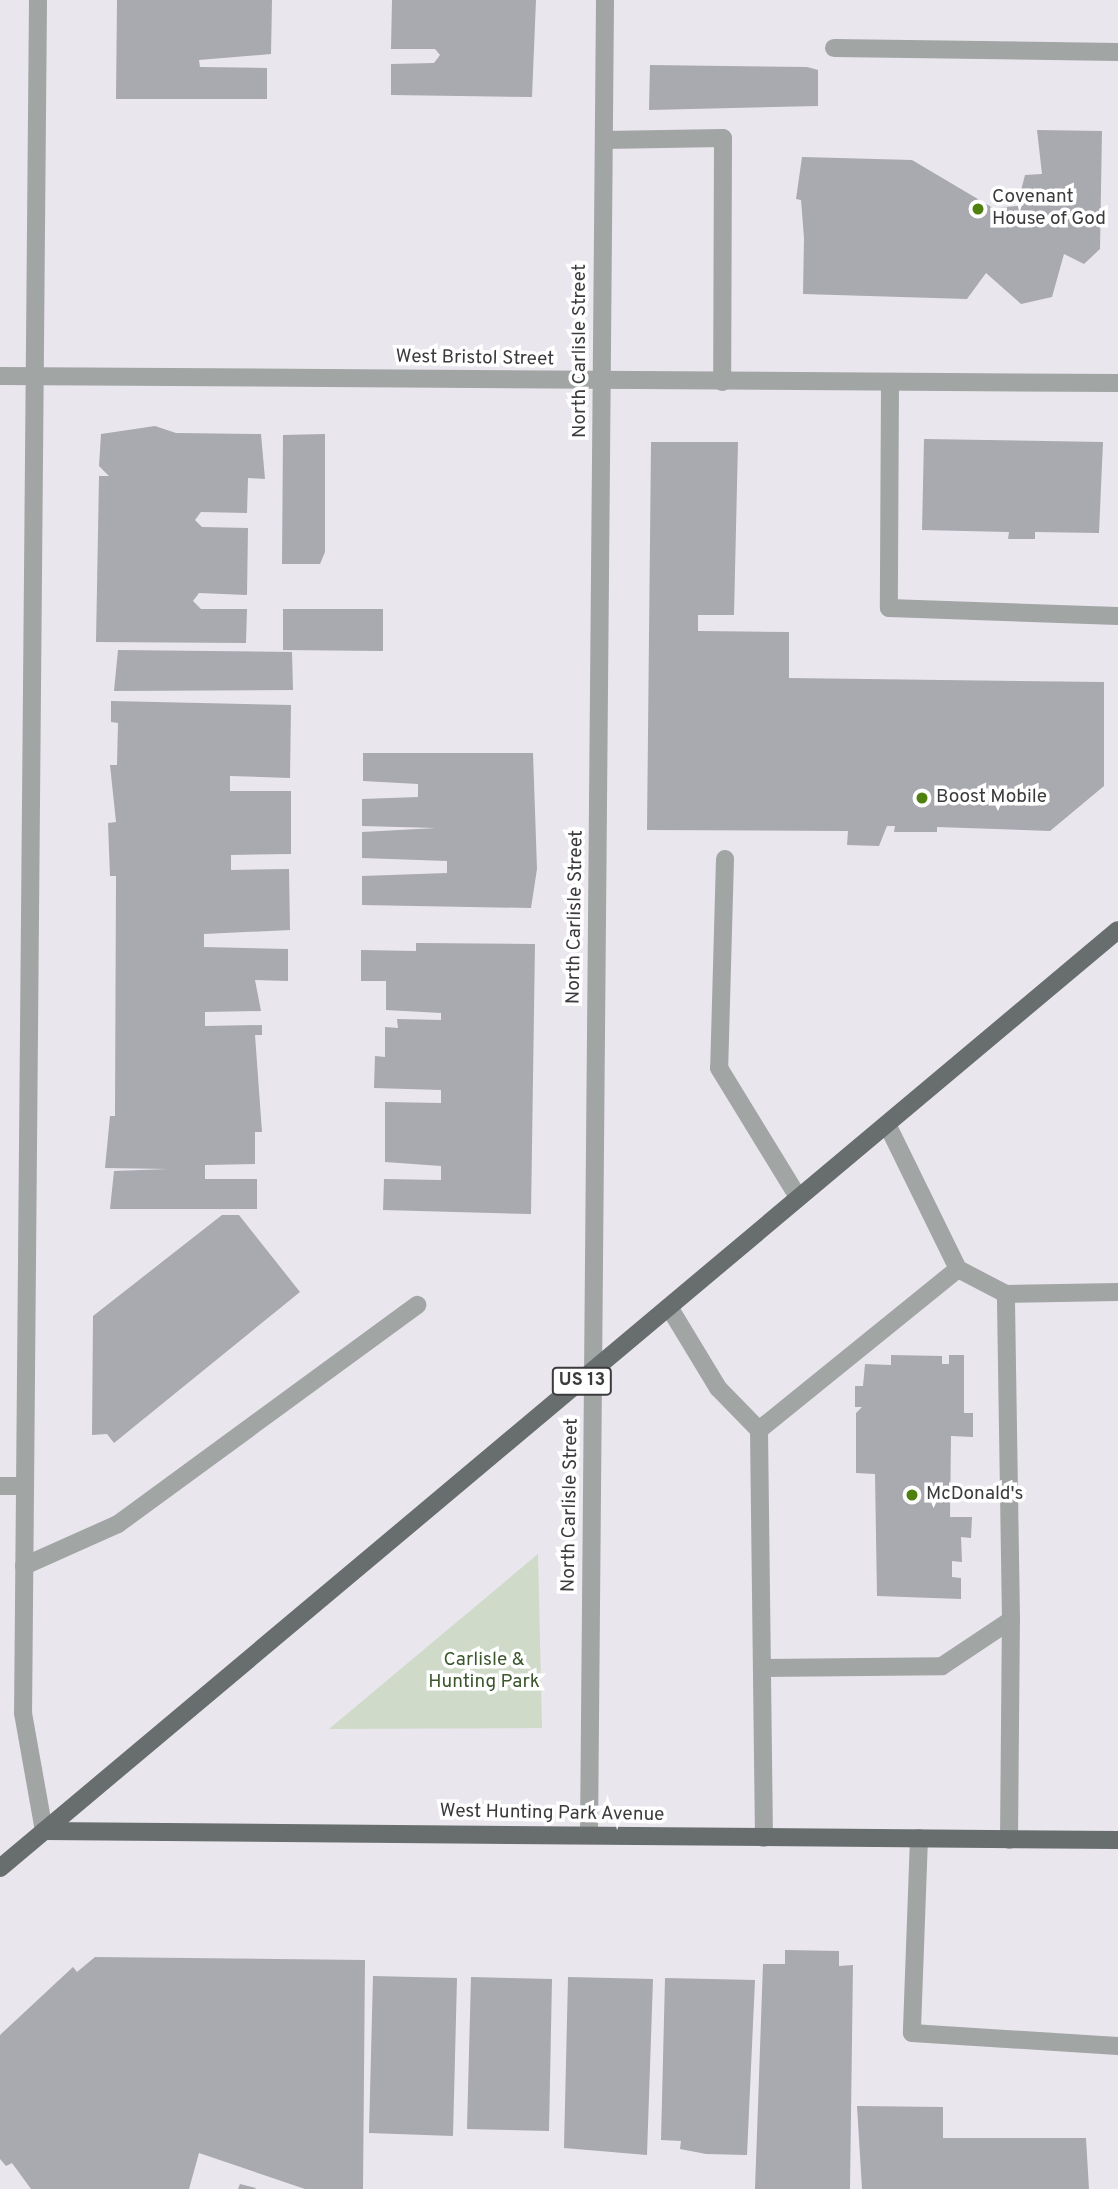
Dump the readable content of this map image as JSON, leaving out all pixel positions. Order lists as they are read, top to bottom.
{
  "streets": {
    "main road": ["US 13", "West Hunting Park Avenue"],
    "street": ["North Carlisle Street", "West Bristol Street"]
  },
  "crossings": [
    ["North Carlisle Street", "West Bristol Street"],
    ["North Carlisle Street", "US 13"],
    ["North Carlisle Street", "West Hunting Park Avenue"],
    ["US 13", "West Hunting Park Avenue"]
  ],
  "parks": ["Carlisle & Hunting Park"],
  "places": ["Covenant House of God", "Boost Mobile", "McDonald's"]
}
